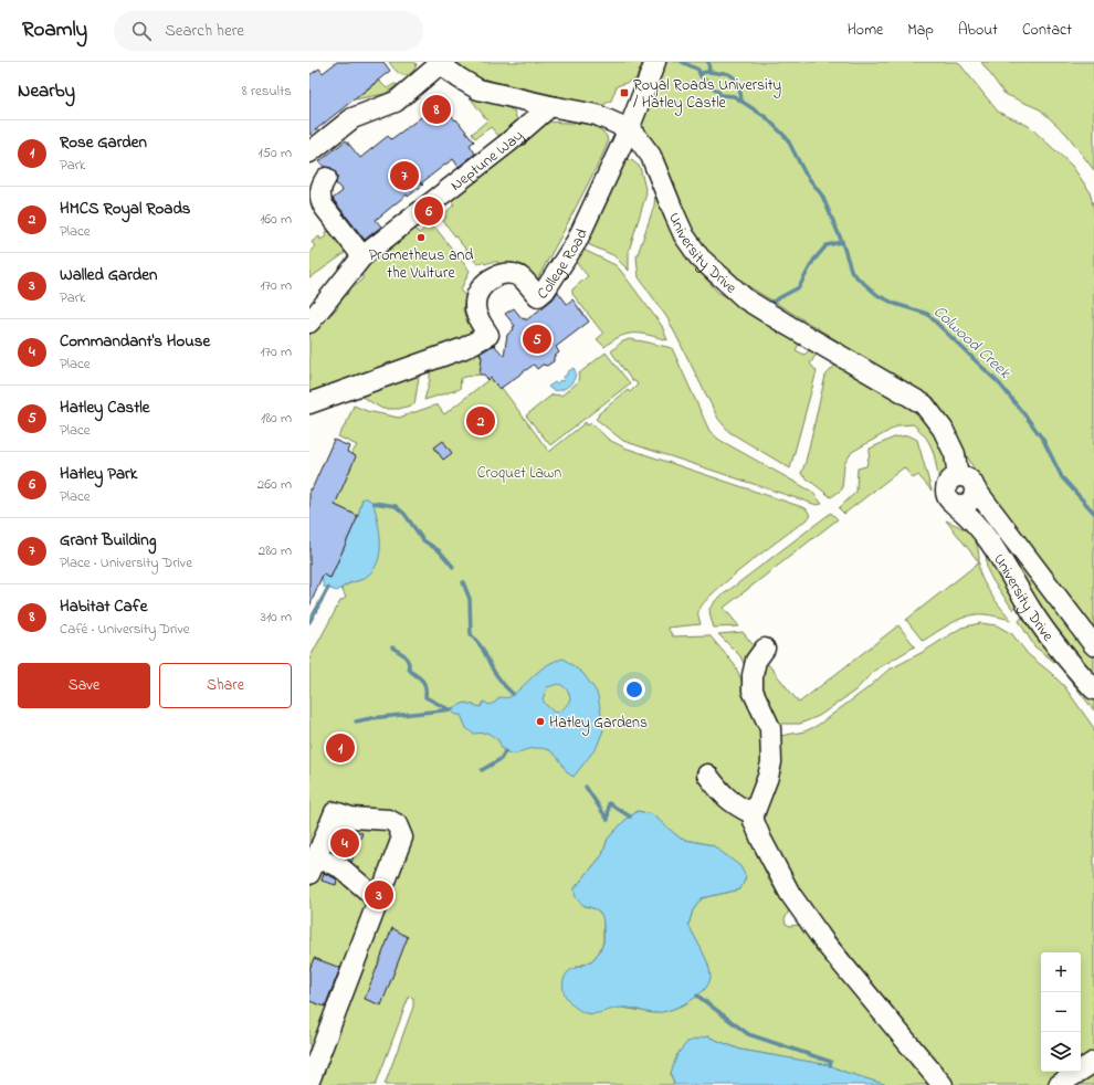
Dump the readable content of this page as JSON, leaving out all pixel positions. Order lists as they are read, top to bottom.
{
  "streets": {
    "street": ["Neptune Way", "University Drive", "College Road"]
  },
  "crossings": [
    ["Neptune Way", "University Drive"],
    ["University Drive", "College Road"]
  ],
  "water": ["Colwood Creek"],
  "parks": ["Croquet Lawn"],
  "places": {
    "transit": ["Royal Roads University / Hatley Castle"],
    "other": ["Prometheus and the Vulture", "Hatley Gardens"]
  },
  "page": {
    "header": "Roamly",
    "search": "Search here",
    "nav": [
      "Home",
      "Map",
      "About",
      "Contact"
    ],
    "heading": ["Nearby", "8 results"],
    "pins": [
      "8",
      "7",
      "6",
      "5",
      "2",
      "1",
      "4",
      "3"
    ],
    "list": [
      {
        "mark": "1",
        "name": "Rose Garden",
        "note": "Park",
        "value": "150 m"
      },
      {
        "mark": "2",
        "name": "HMCS Royal Roads",
        "note": "Place",
        "value": "160 m"
      },
      {
        "mark": "3",
        "name": "Walled Garden",
        "note": "Park",
        "value": "170 m"
      },
      {
        "mark": "4",
        "name": "Commandant's House",
        "note": "Place",
        "value": "170 m"
      },
      {
        "mark": "5",
        "name": "Hatley Castle",
        "note": "Place",
        "value": "180 m"
      },
      {
        "mark": "6",
        "name": "Hatley Park",
        "note": "Place",
        "value": "260 m"
      },
      {
        "mark": "7",
        "name": "Grant Building",
        "note": "Place · University Drive",
        "value": "280 m"
      },
      {
        "mark": "8",
        "name": "Habitat Cafe",
        "note": "Café · University Drive",
        "value": "310 m"
      }
    ],
    "buttons": ["Save", "Share"],
    "map_buttons": ["+", "−"]
  }
}
